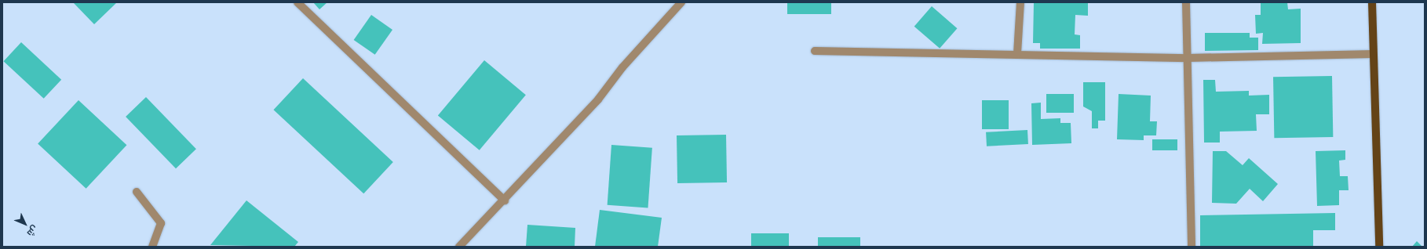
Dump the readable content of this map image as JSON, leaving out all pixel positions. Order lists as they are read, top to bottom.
{
  "north": "bottom right"
}
